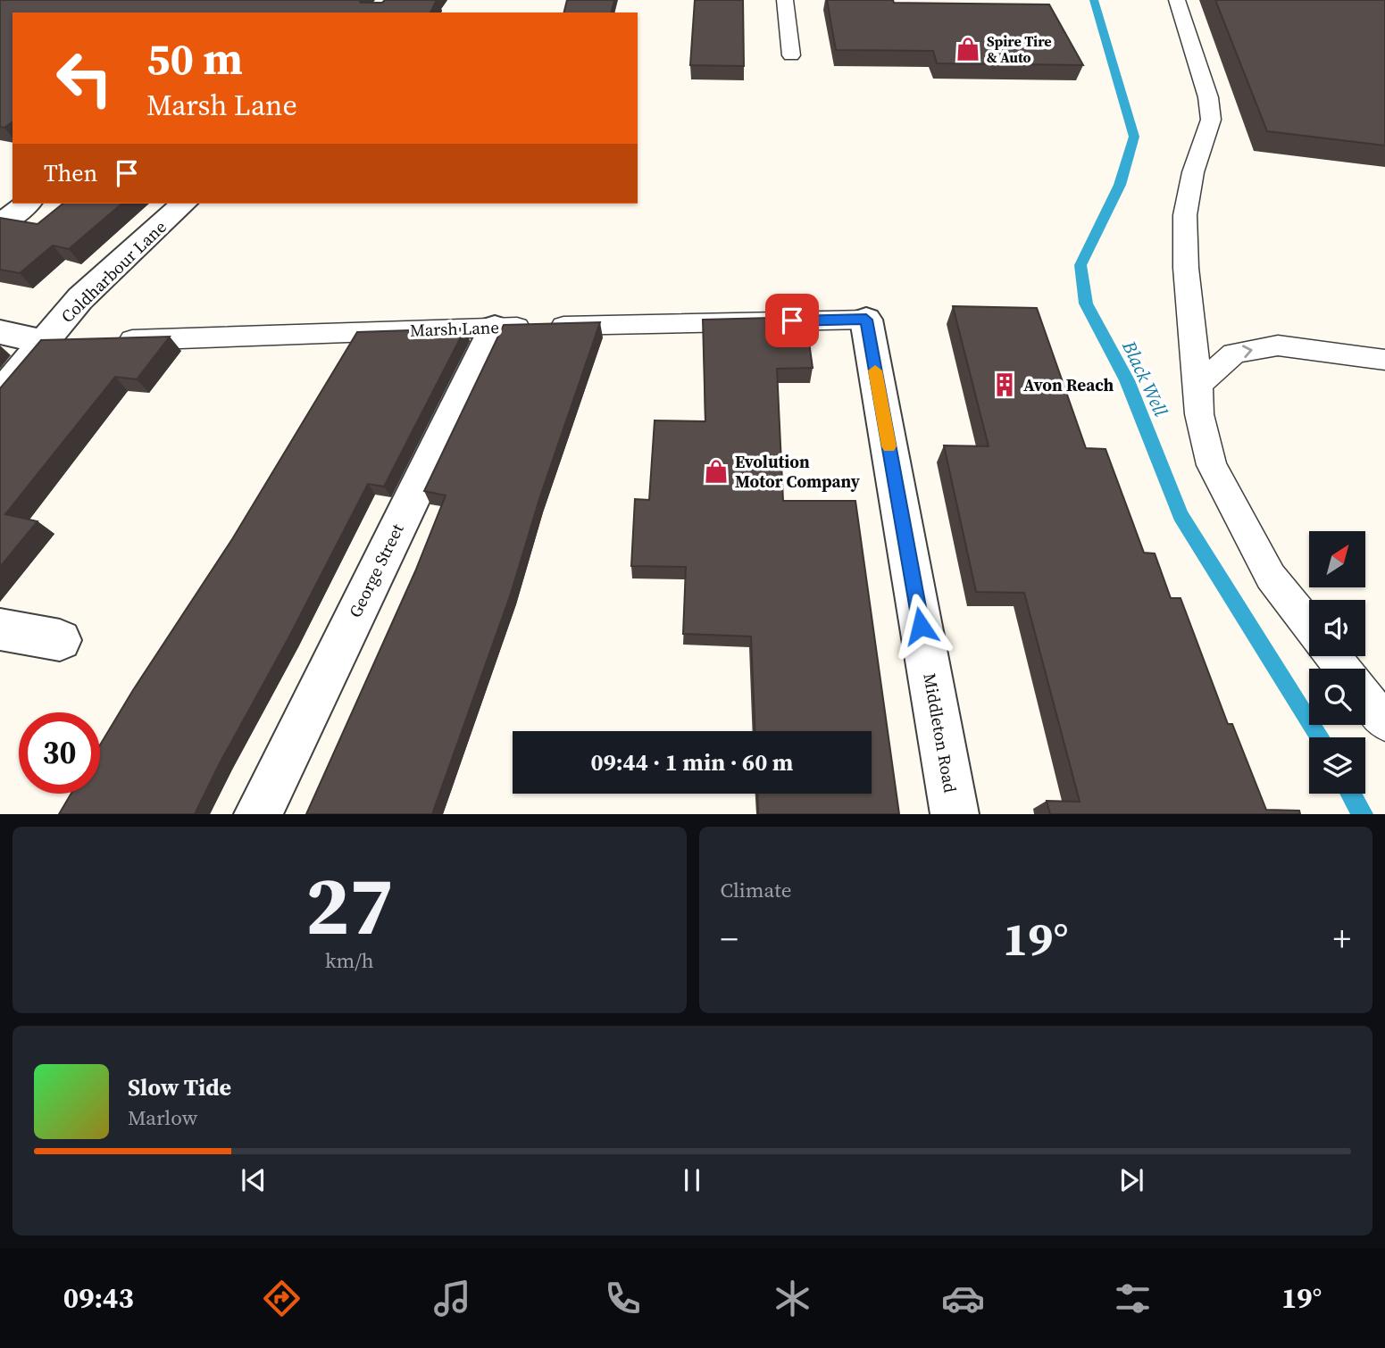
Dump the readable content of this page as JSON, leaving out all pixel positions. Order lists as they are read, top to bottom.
{
  "streets": {
    "street": ["Coldharbour Lane", "George Street", "Middleton Road"],
    "lane": ["Marsh Lane"]
  },
  "crossings": [
    ["Coldharbour Lane", "Marsh Lane"],
    ["Marsh Lane", "George Street"],
    ["Marsh Lane", "Middleton Road"]
  ],
  "water": ["Black Well"],
  "places": {
    "shop": ["Spire Tire & Auto", "Evolution Motor Company"],
    "building": ["Avon Reach"]
  },
  "north": "top right",
  "page": {
    "turn": ["50 m", "Marsh Lane"],
    "then": "Then",
    "limit": "30",
    "trip": "09:44 · 1 min · 60 m",
    "tile": [
      ["27", "km/h"],
      "Climate"
    ],
    "heat": ["−", "19°", "+"],
    "song": ["Slow Tide", "Marlow"],
    "tabs": ["09:43", "19°"]
  }
}
